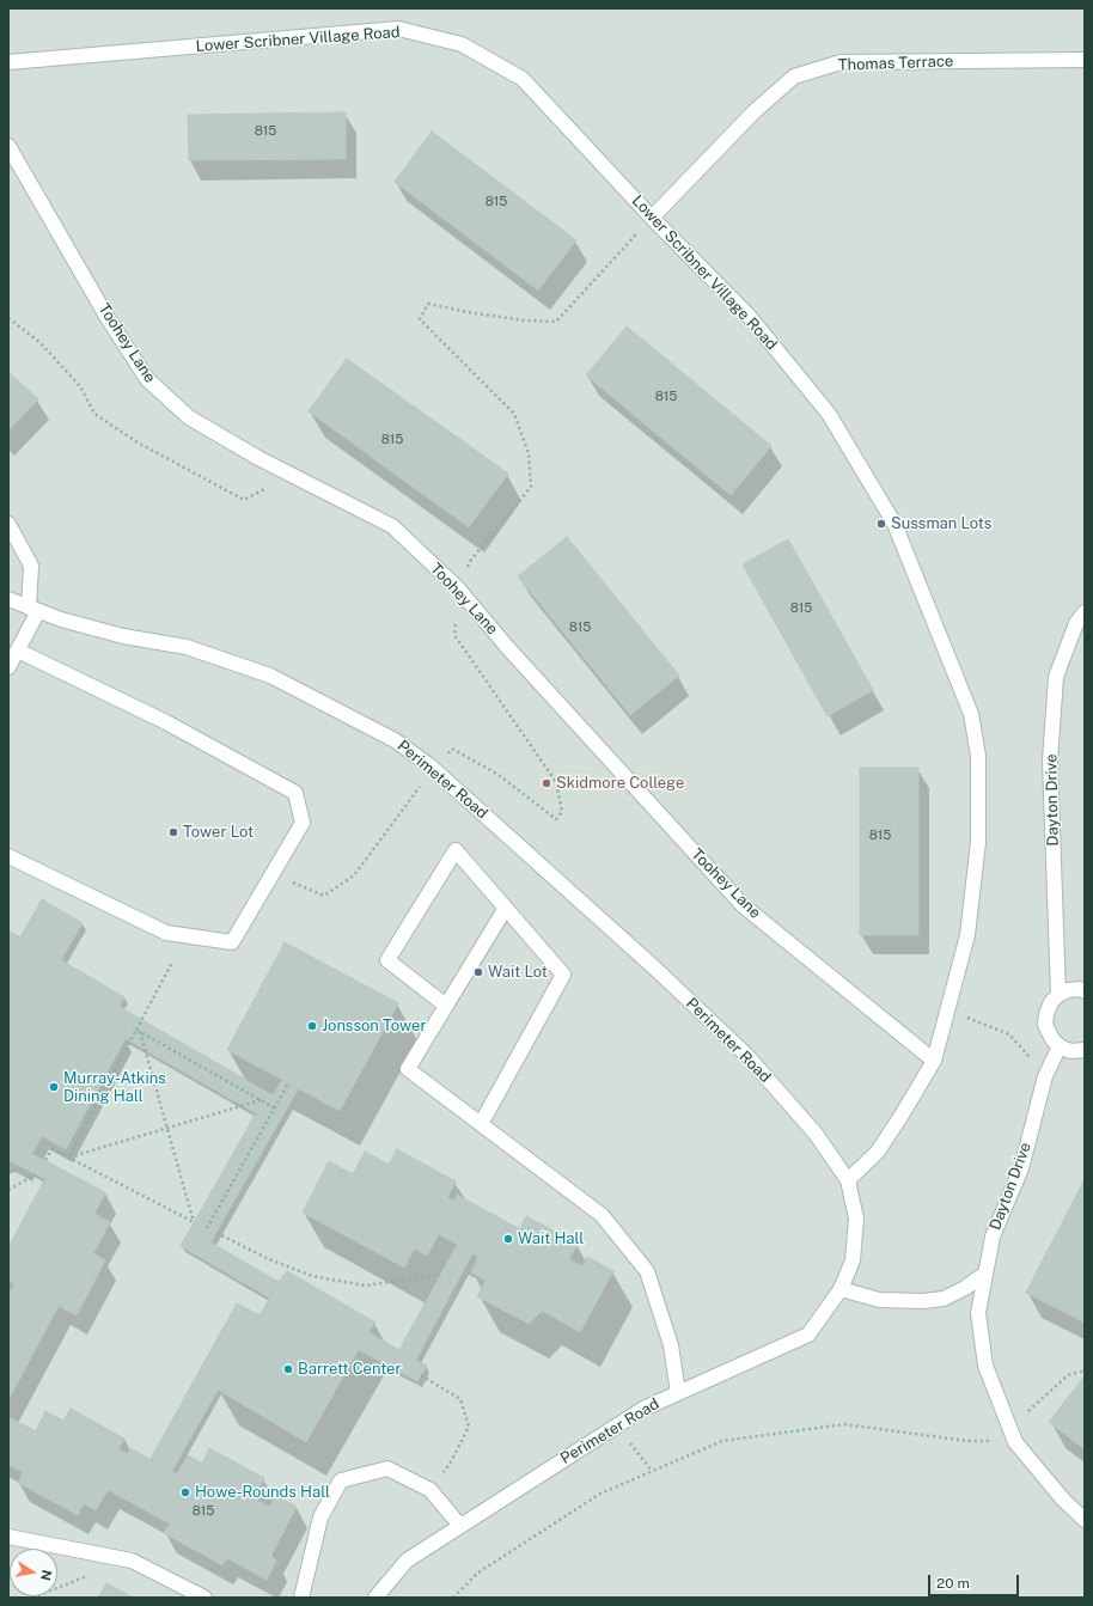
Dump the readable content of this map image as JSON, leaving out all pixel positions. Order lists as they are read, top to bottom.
{
  "streets": {
    "lane": [
      "Lower Scribner Village Road",
      "Thomas Terrace",
      "Toohey Lane",
      "Perimeter Road",
      "Dayton Drive"
    ]
  },
  "crossings": [
    ["Lower Scribner Village Road", "Thomas Terrace"],
    ["Lower Scribner Village Road", "Toohey Lane"],
    ["Lower Scribner Village Road", "Perimeter Road"]
  ],
  "places": [
    "Sussman Lots",
    "Skidmore College",
    "Tower Lot",
    "Wait Lot",
    "Jonsson Tower",
    "Murray-Atkins Dining Hall",
    "Wait Hall",
    "Barrett Center",
    "Howe-Rounds Hall"
  ],
  "house_numbers": [
    "815",
    "815",
    "815",
    "815",
    "815",
    "815",
    "815",
    "815"
  ],
  "scale_bar": "20 m",
  "north": "right"
}
